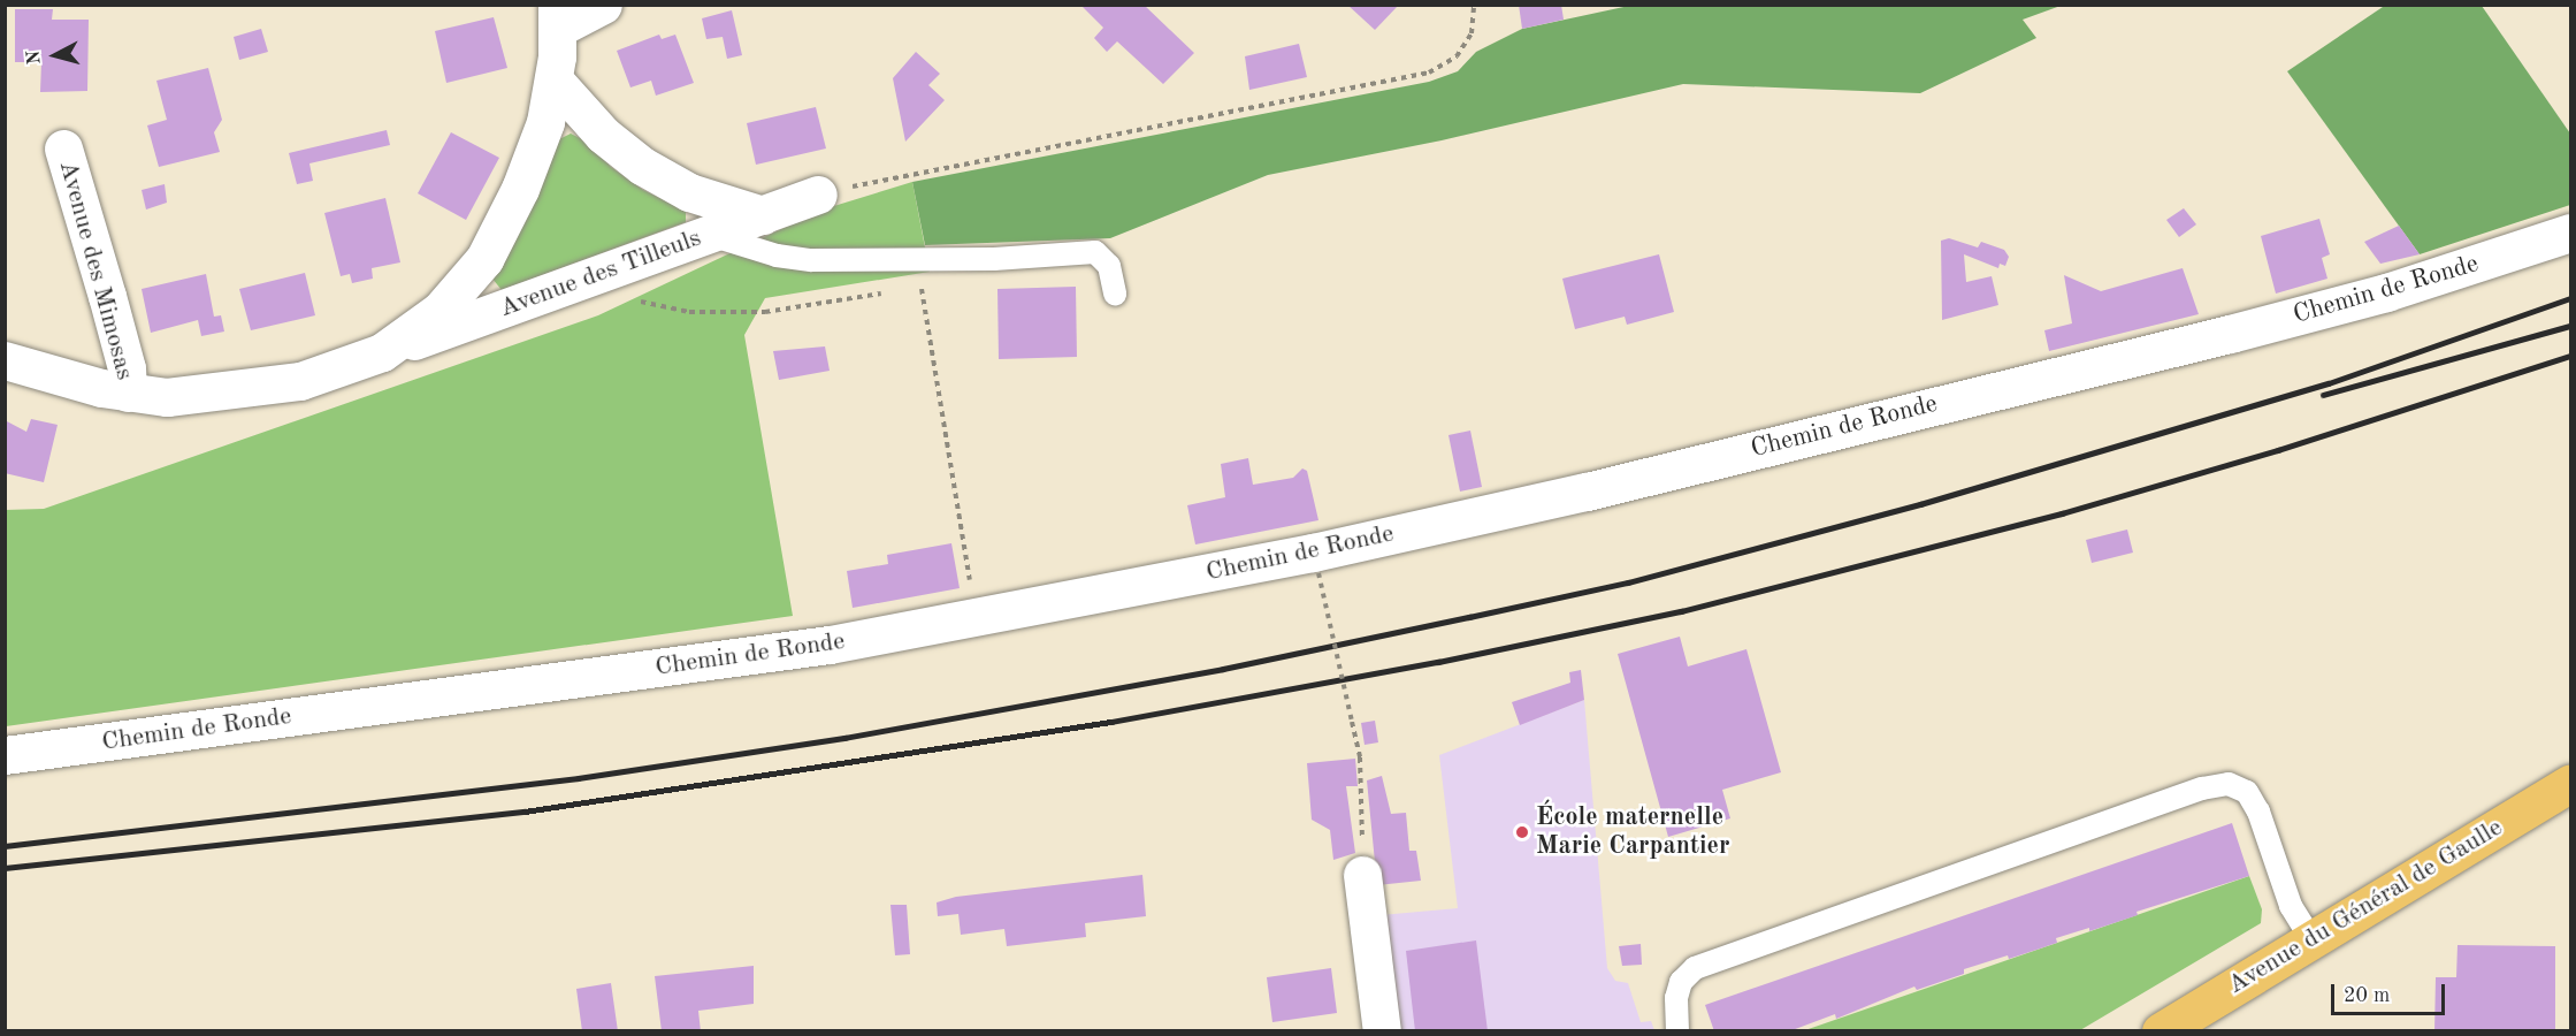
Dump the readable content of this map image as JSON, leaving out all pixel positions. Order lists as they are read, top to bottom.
{
  "streets": {
    "main road": ["Avenue du Général de Gaulle"],
    "street": ["Avenue des Mimosas", "Avenue des Tilleuls", "Chemin de Ronde"]
  },
  "crossings": [
    ["Avenue des Mimosas", "Avenue des Tilleuls"]
  ],
  "places": ["École maternelle Marie Carpantier"],
  "scale_bar": "20 m",
  "north": "left"
}
